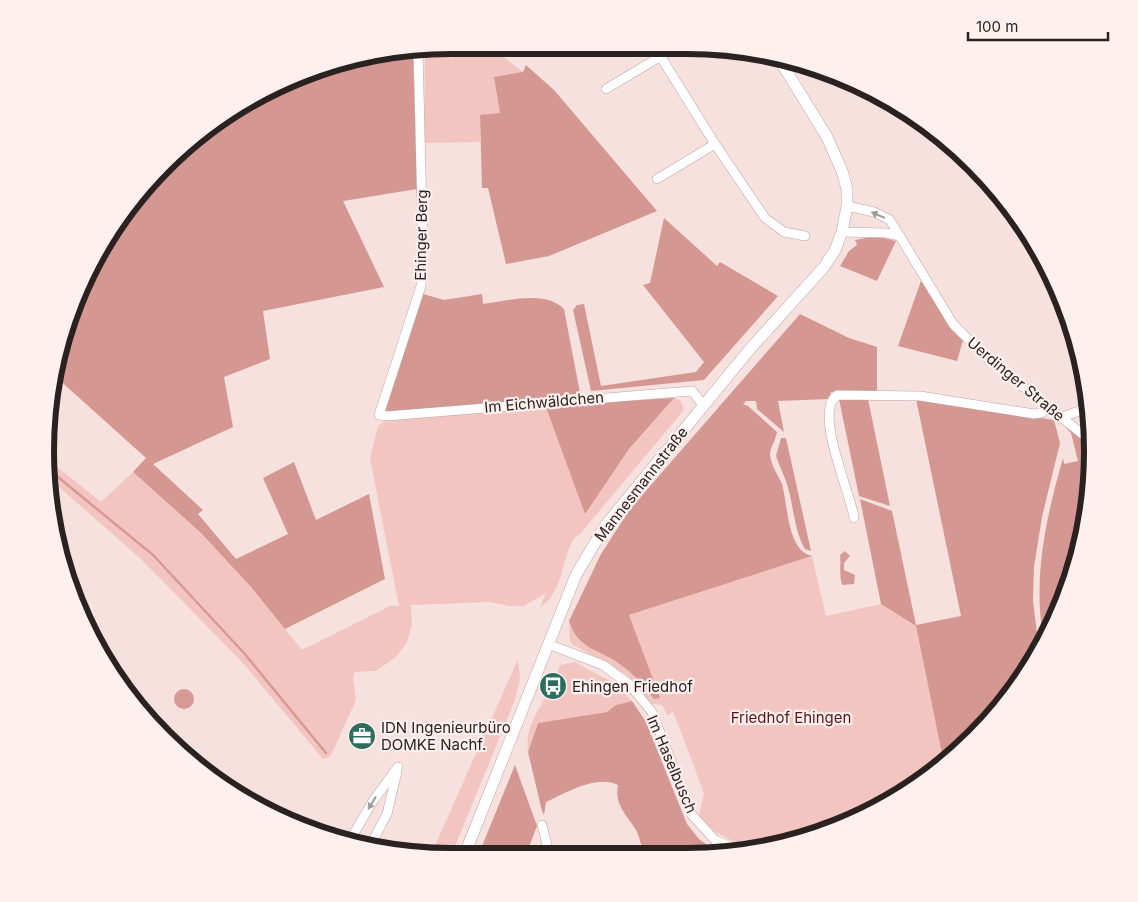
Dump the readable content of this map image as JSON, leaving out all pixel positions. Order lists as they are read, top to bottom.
{
  "streets": {
    "main road": ["Mannesmannstraße"],
    "street": [
      "Ehinger Berg",
      "Uerdinger Straße",
      "Im Eichwäldchen",
      "Im Haselbusch"
    ]
  },
  "crossings": [
    ["Ehinger Berg", "Im Eichwäldchen"],
    ["Uerdinger Straße", "Mannesmannstraße"],
    ["Im Eichwäldchen", "Mannesmannstraße"],
    ["Mannesmannstraße", "Im Haselbusch"]
  ],
  "parks": ["Friedhof Ehingen"],
  "places": {
    "bus stop": ["Ehingen Friedhof"],
    "office": ["IDN Ingenieurbüro DOMKE Nachf."]
  },
  "scale_bar": "100 m"
}
